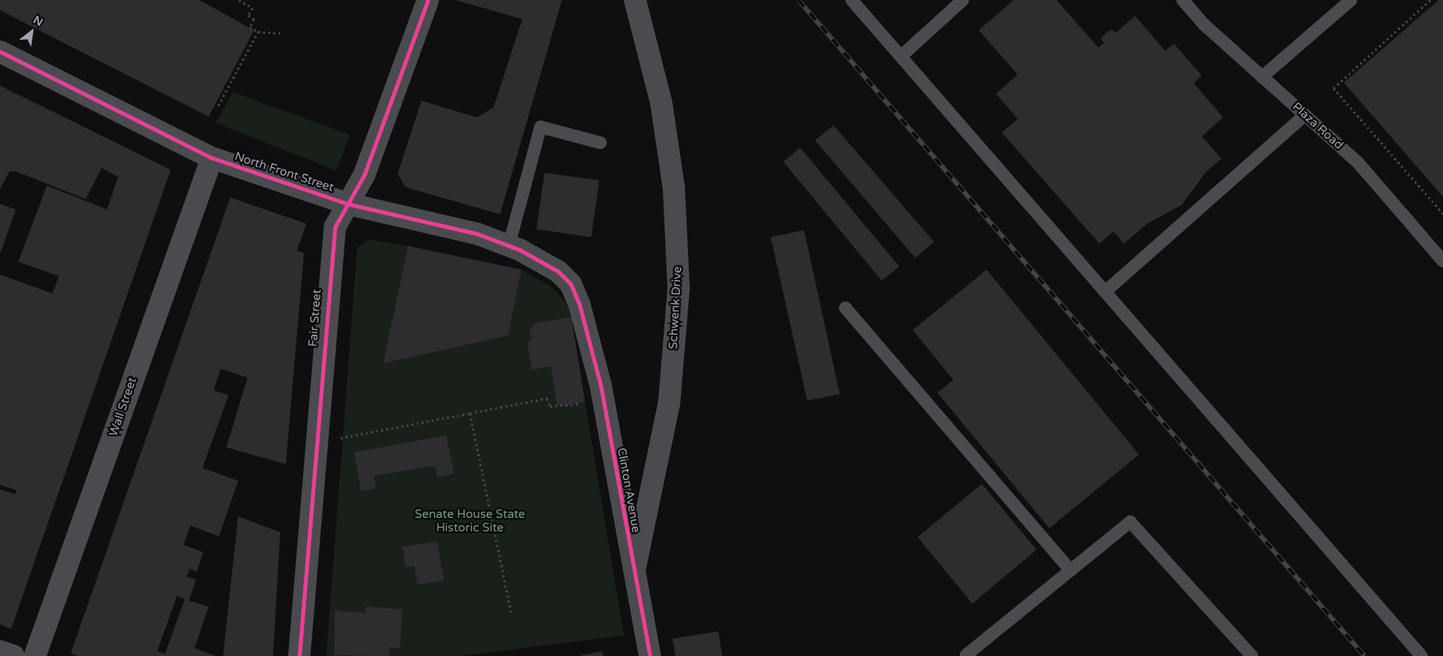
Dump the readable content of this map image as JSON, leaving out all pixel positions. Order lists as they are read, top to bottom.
{
  "streets": {
    "street": [
      "North Front Street",
      "Schwenk Drive",
      "Fair Street",
      "Wall Street",
      "Clinton Avenue"
    ],
    "lane": ["Plaza Road"]
  },
  "crossings": [
    ["North Front Street", "Fair Street"],
    ["North Front Street", "Wall Street"],
    ["North Front Street", "Clinton Avenue"],
    ["Schwenk Drive", "Clinton Avenue"]
  ],
  "parks": ["Senate House State Historic Site"],
  "north": "top right"
}
